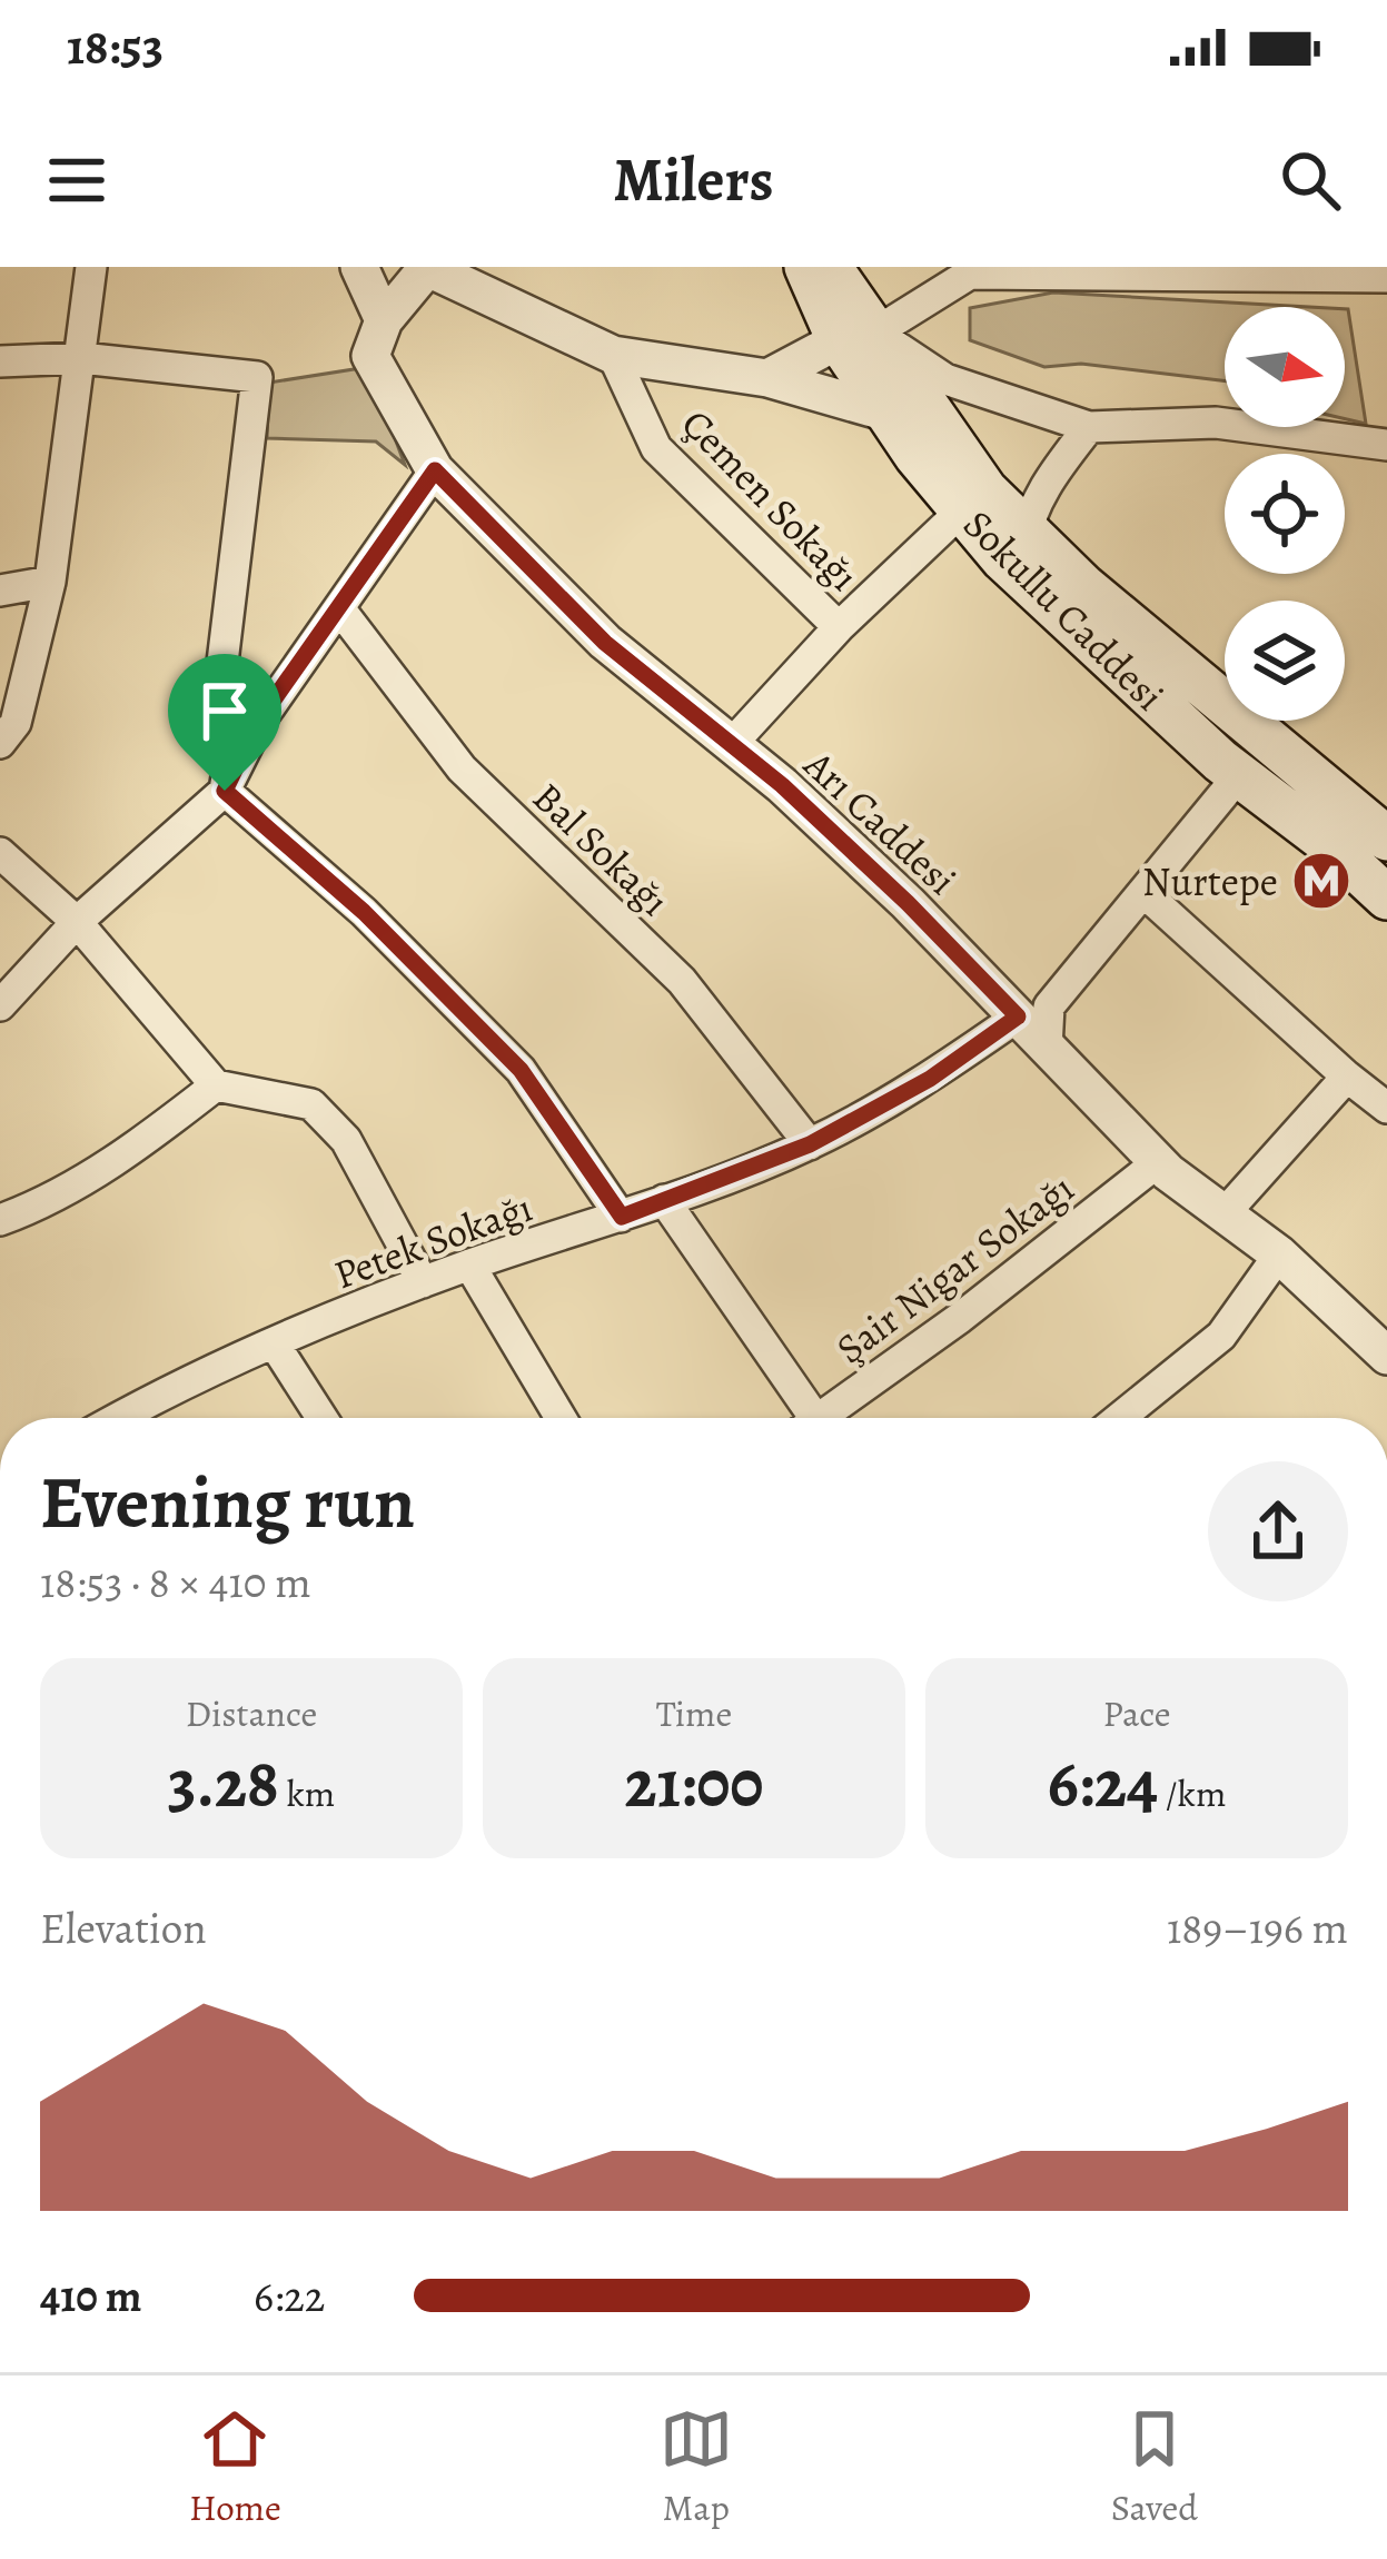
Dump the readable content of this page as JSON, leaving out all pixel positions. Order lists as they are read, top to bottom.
{
  "streets": {
    "main road": ["Sokullu Caddesi"],
    "street": [
      "Çemen Sokağı",
      "Arı Caddesi",
      "Bal Sokağı",
      "Petek Sokağı",
      "Şair Nigar Sokağı"
    ]
  },
  "crossings": [
    ["Arı Caddesi", "Petek Sokağı"],
    ["Arı Caddesi", "Şair Nigar Sokağı"],
    ["Bal Sokağı", "Petek Sokağı"]
  ],
  "places": {
    "metro station": ["Nurtepe"]
  },
  "north": "right",
  "page": {
    "status": "18:53",
    "header": "Milers",
    "heading": ["Evening run", "18:53 · 8 × 410 m"],
    "stats": [
      ["Distance", "3.28 km"],
      ["Time", "21:00"],
      ["Pace", "6:24 /km"]
    ],
    "chart": ["Elevation", "189–196 m"],
    "list": [
      {
        "name": "410 m",
        "note": "6:22"
      }
    ],
    "tabs": ["Home", "Map", "Saved"]
  }
}
